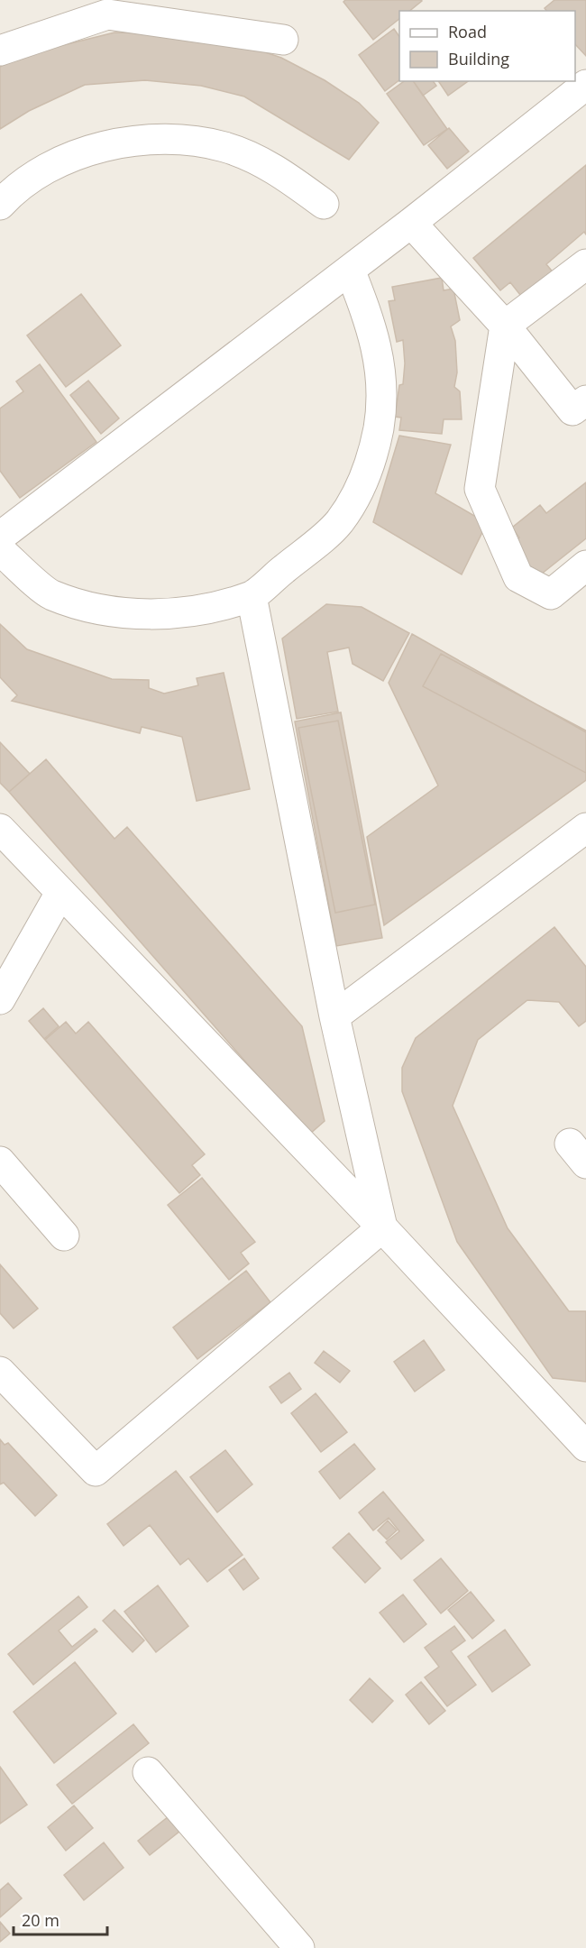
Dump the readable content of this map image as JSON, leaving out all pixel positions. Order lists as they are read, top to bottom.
{
  "legend": ["Road", "Building"],
  "scale_bar": "20 m"
}
